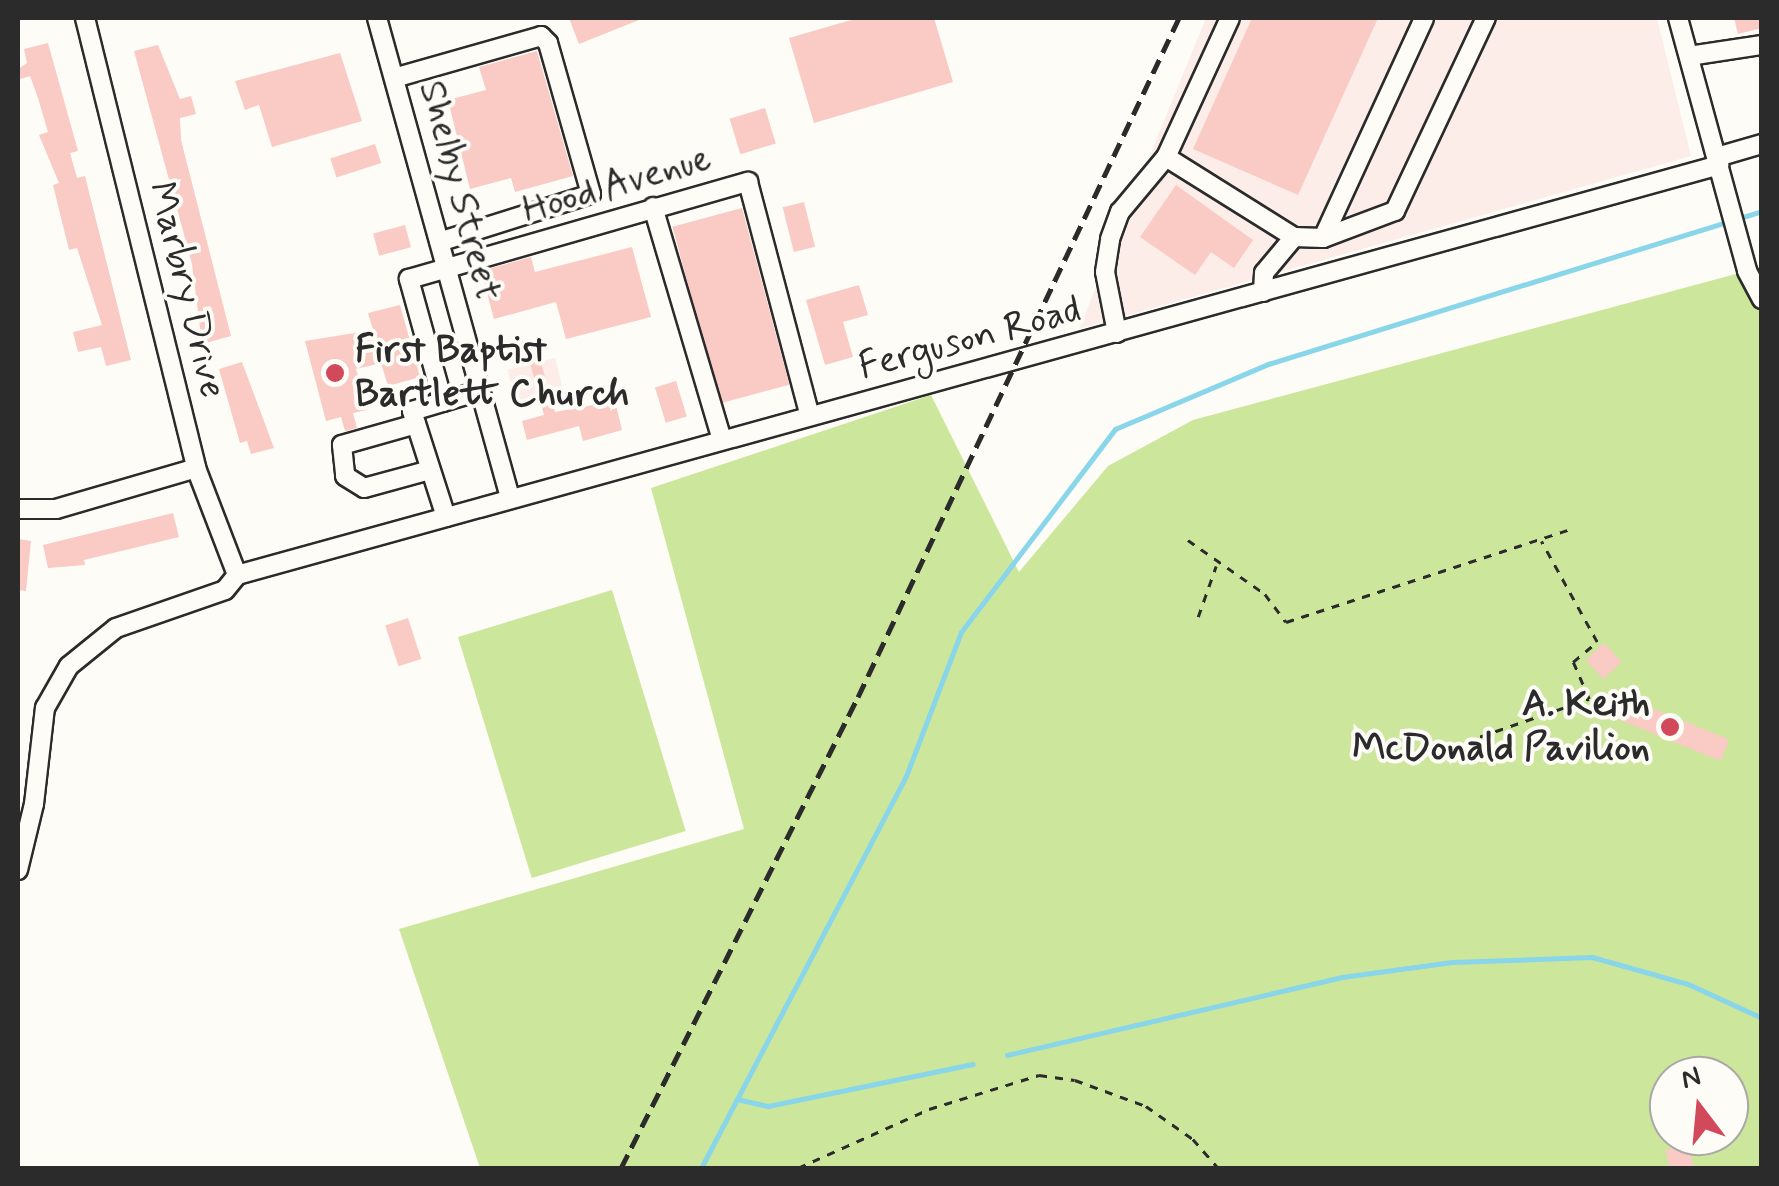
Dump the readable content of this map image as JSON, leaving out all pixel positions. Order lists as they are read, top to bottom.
{
  "streets": {
    "street": [
      "Hood Avenue",
      "Shelby Street",
      "Marbry Drive",
      "Ferguson Road"
    ]
  },
  "crossings": [
    ["Hood Avenue", "Shelby Street"],
    ["Hood Avenue", "Ferguson Road"],
    ["Shelby Street", "Ferguson Road"],
    ["Marbry Drive", "Ferguson Road"]
  ],
  "places": ["First Baptist Bartlett Church", "A. Keith McDonald Pavilion"],
  "north": "top"
}
